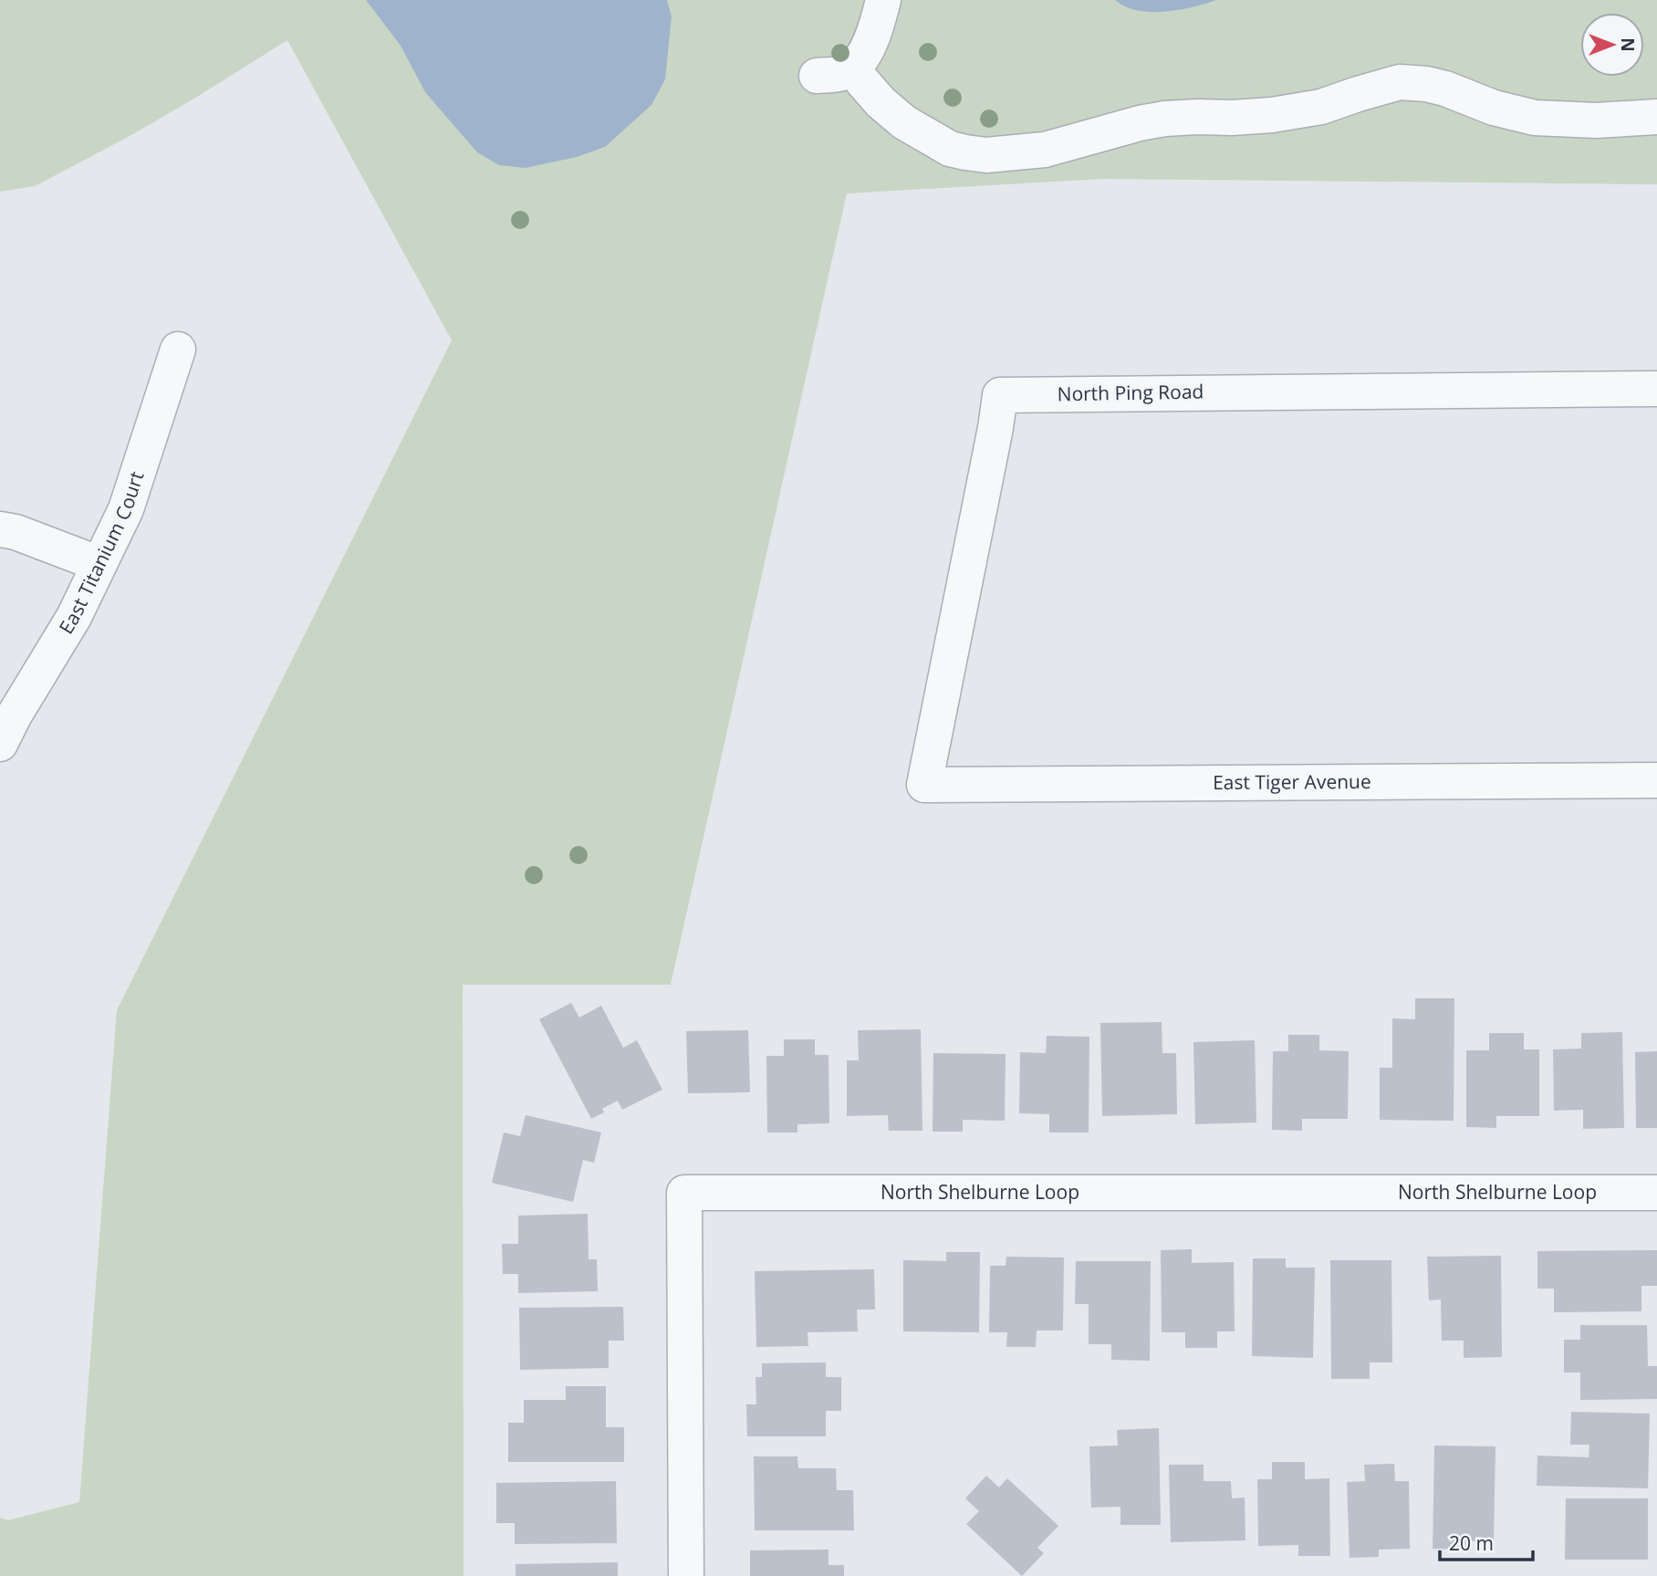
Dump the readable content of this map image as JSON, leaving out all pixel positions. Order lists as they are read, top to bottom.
{
  "streets": {
    "street": [
      "North Ping Road",
      "East Titanium Court",
      "East Tiger Avenue",
      "North Shelburne Loop"
    ]
  },
  "crossings": [
    ["North Ping Road", "East Tiger Avenue"]
  ],
  "scale_bar": "20 m",
  "north": "right"
}
